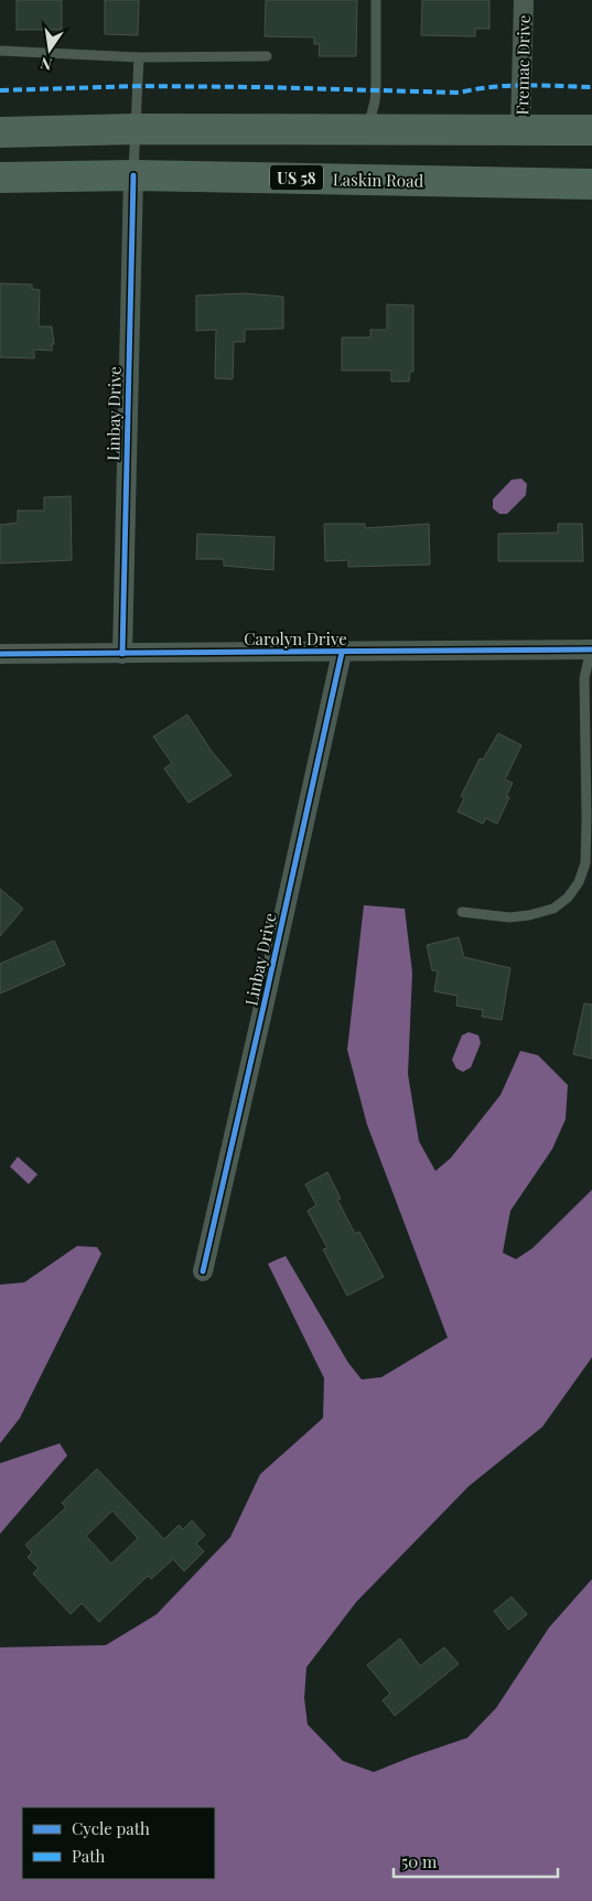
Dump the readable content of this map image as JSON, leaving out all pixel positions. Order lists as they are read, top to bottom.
{
  "streets": {
    "main road": ["US 58", "Laskin Road"],
    "street": ["Fremac Drive", "Linbay Drive", "Carolyn Drive"]
  },
  "crossings": [
    ["Laskin Road", "Linbay Drive"],
    ["Linbay Drive", "Carolyn Drive"]
  ],
  "legend": ["Cycle path", "Path"],
  "scale_bar": "50 m",
  "north": "bottom"
}
